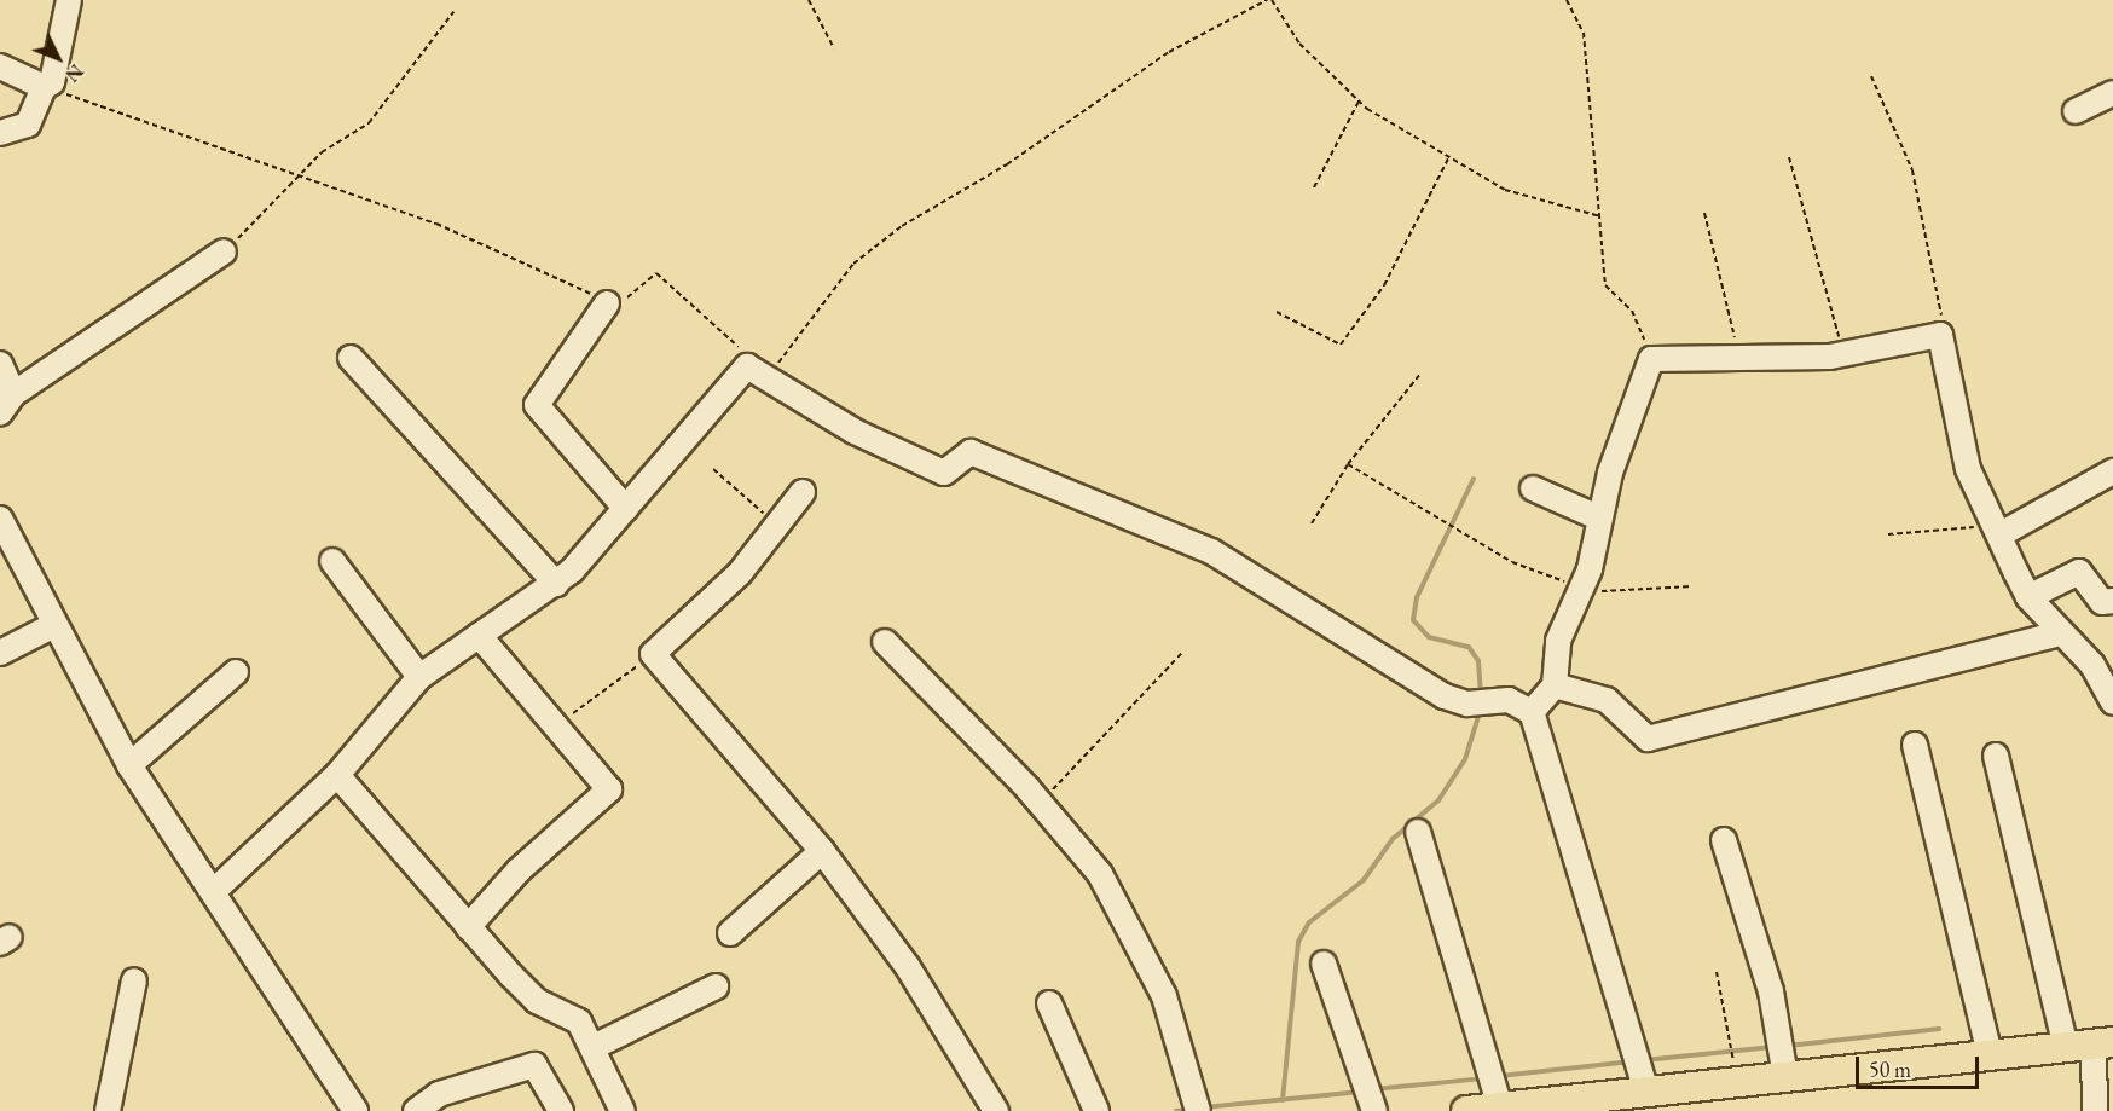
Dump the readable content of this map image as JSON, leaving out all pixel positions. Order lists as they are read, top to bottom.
{
  "scale_bar": "50 m",
  "north": "bottom right"
}
